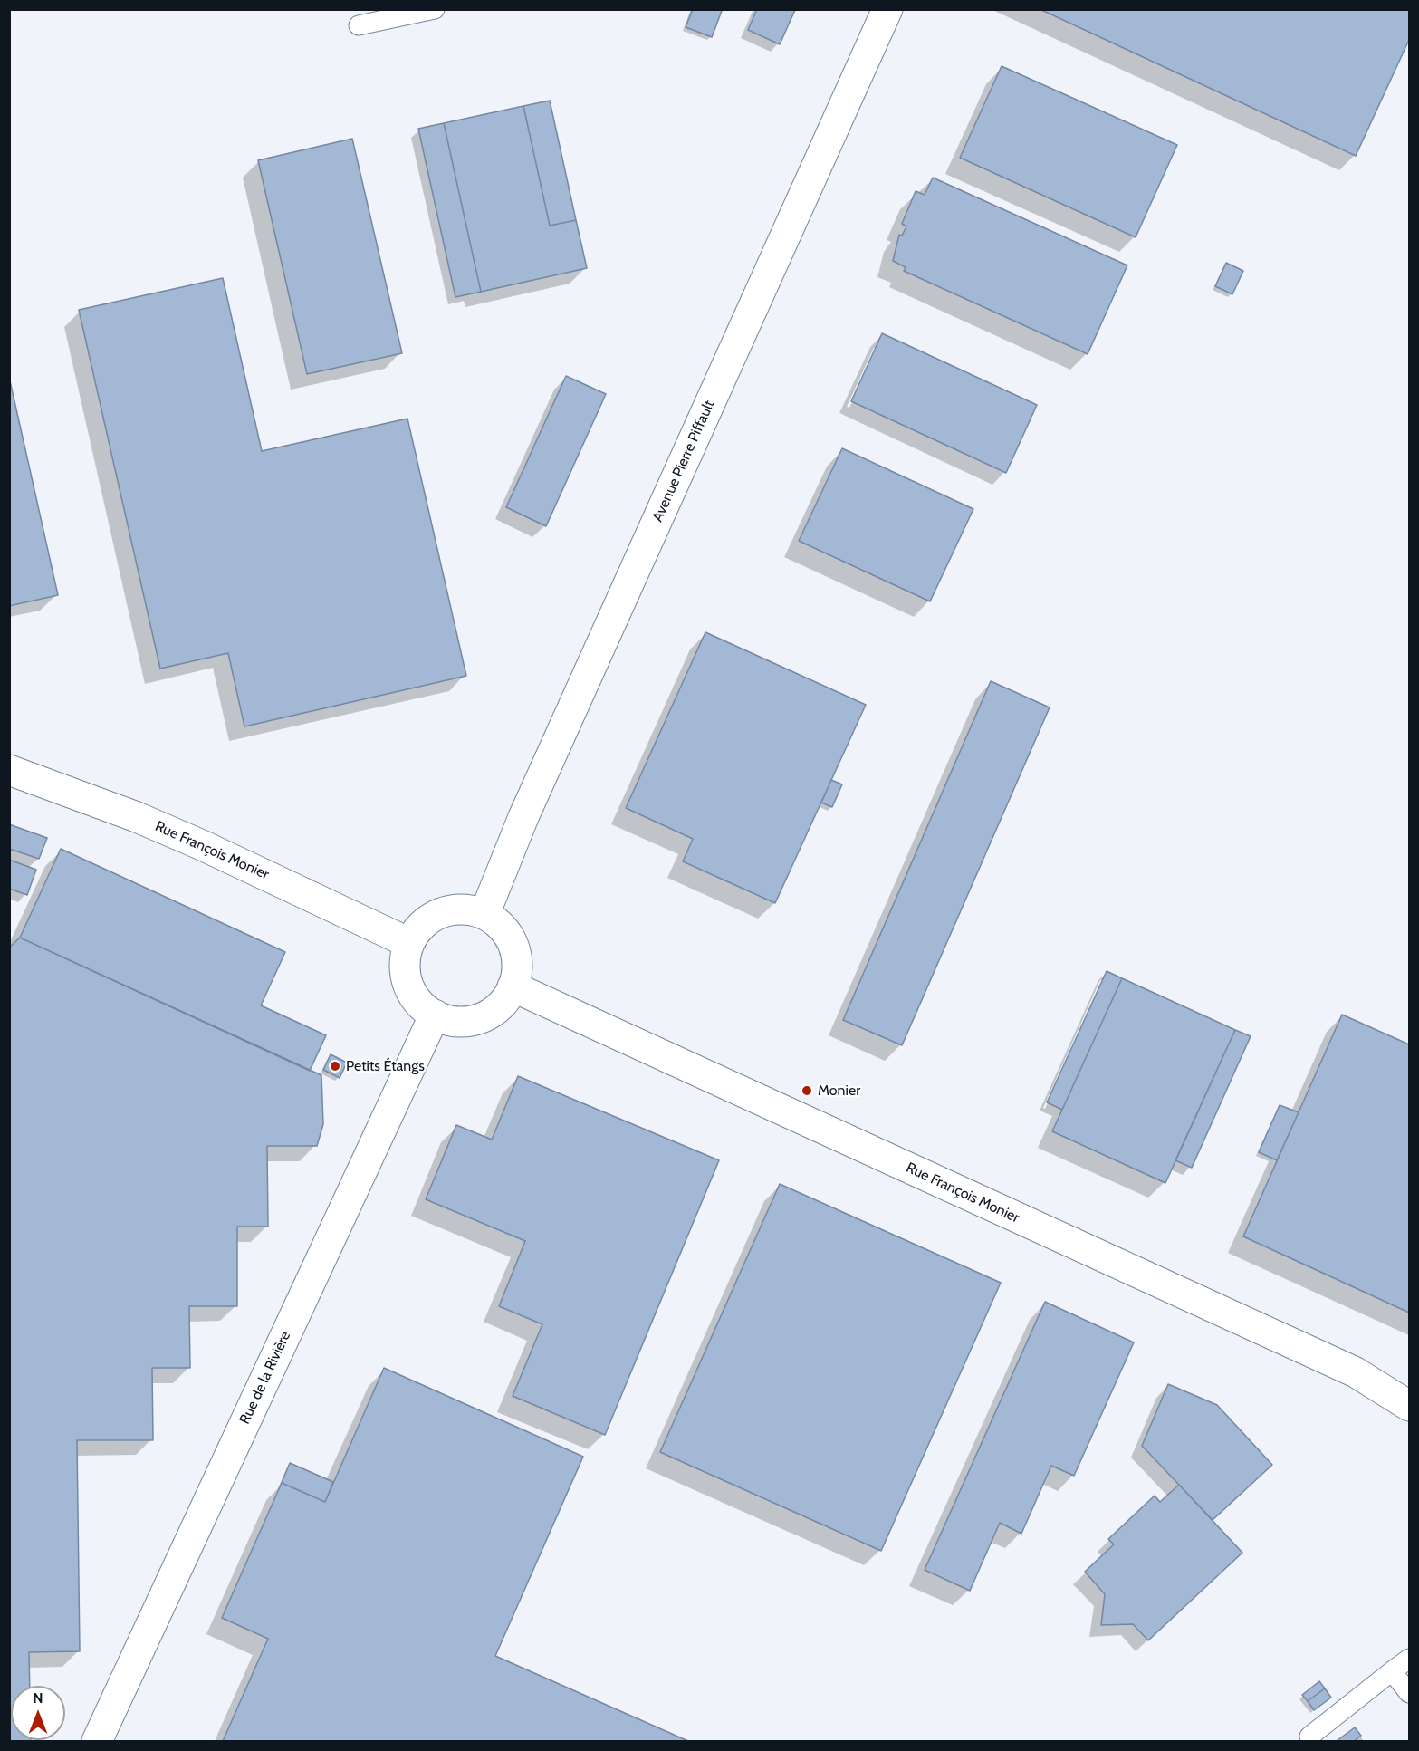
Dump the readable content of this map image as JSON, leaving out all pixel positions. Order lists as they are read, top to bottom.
{
  "streets": {
    "street": ["Avenue Pierre Piffault", "Rue François Monier", "Rue de la Rivière"]
  },
  "crossings": [
    ["Avenue Pierre Piffault", "Rue François Monier"],
    ["Avenue Pierre Piffault", "Rue de la Rivière"],
    ["Rue François Monier", "Rue de la Rivière"]
  ],
  "places": ["Petits Étangs", "Monier"],
  "north": "top"
}
